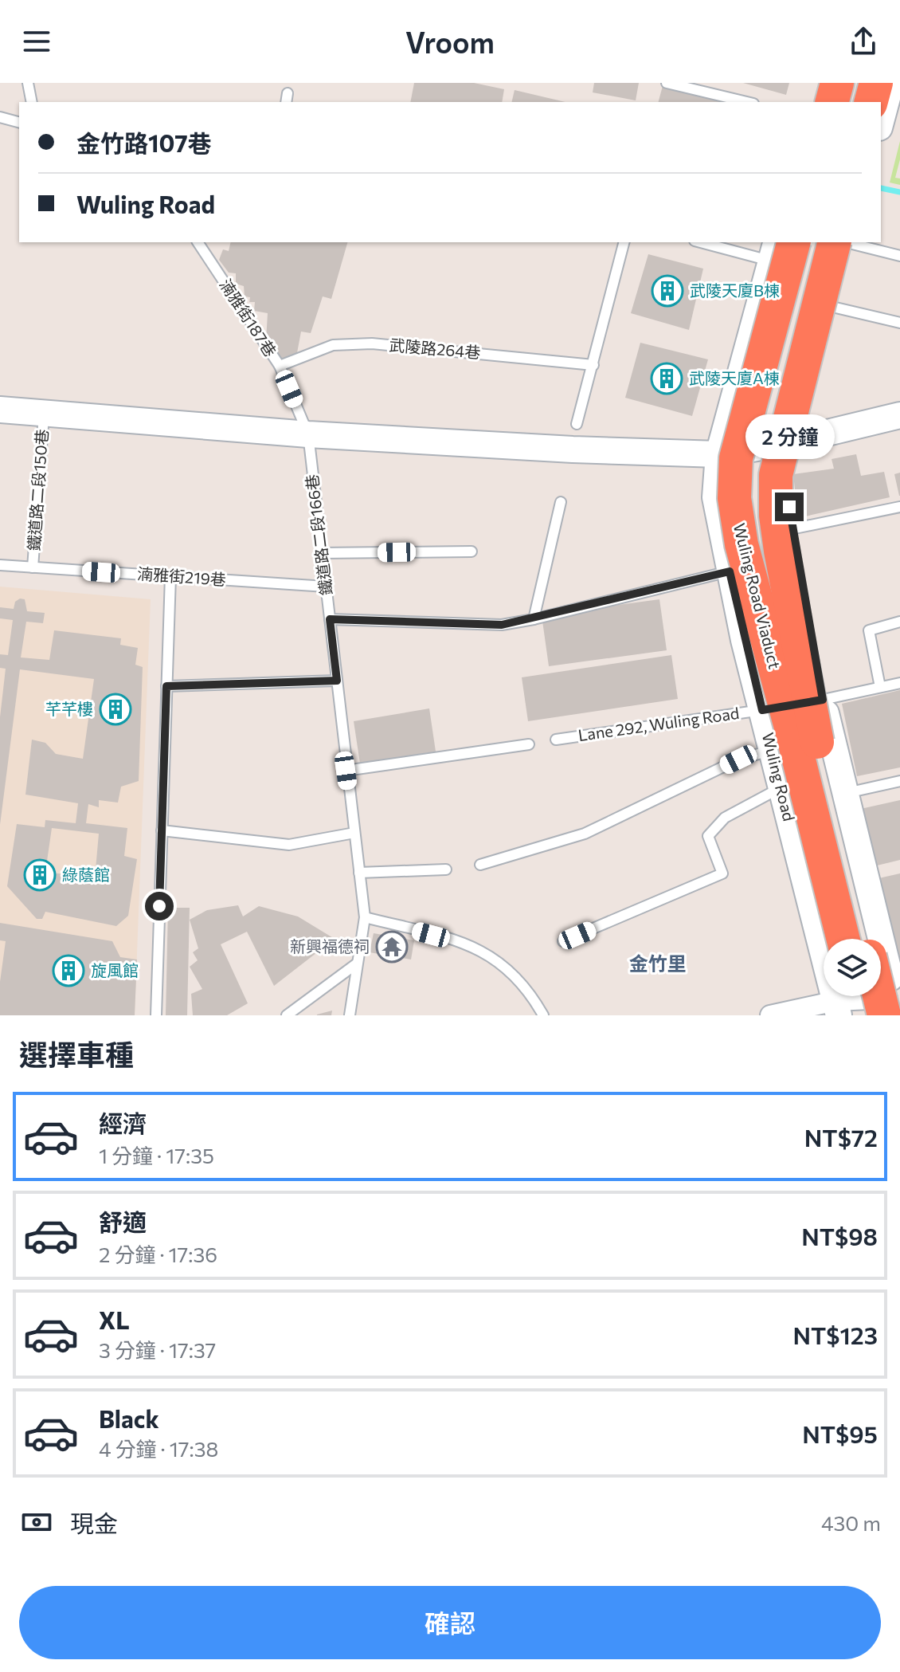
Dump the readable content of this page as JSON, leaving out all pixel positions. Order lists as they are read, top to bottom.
{
  "streets": {
    "highway": ["Wuling Road Viaduct"],
    "street": ["Wuling Road"],
    "lane": [
      "湳雅街187巷",
      "武陵路264巷",
      "鐵道路二段150巷",
      "鐵道路二段166巷",
      "湳雅街219巷",
      "Lane 292, Wuling Road"
    ]
  },
  "crossings": [
    ["湳雅街187巷", "武陵路264巷"],
    ["湳雅街187巷", "鐵道路二段166巷"],
    ["鐵道路二段150巷", "湳雅街219巷"],
    ["鐵道路二段166巷", "湳雅街219巷"],
    ["Wuling Road Viaduct", "Lane 292, Wuling Road"],
    ["Wuling Road Viaduct", "Wuling Road"],
    ["Lane 292, Wuling Road", "Wuling Road"]
  ],
  "districts": ["金竹里"],
  "places": {
    "building": [
      "武陵天廈B棟",
      "武陵天廈A棟",
      "芊芊樓",
      "綠蔭館",
      "旋風館"
    ],
    "temple": ["新興福德祠"]
  },
  "page": {
    "header": "Vroom",
    "banner": ["金竹路107巷", "Wuling Road"],
    "bubble": "2 分鐘",
    "heading": "選擇車種",
    "list": [
      {
        "name": "經濟",
        "note": "1 分鐘 · 17:35",
        "value": "NT$72"
      },
      {
        "name": "舒適",
        "note": "2 分鐘 · 17:36",
        "value": "NT$98"
      },
      {
        "name": "XL",
        "note": "3 分鐘 · 17:37",
        "value": "NT$123"
      },
      {
        "name": "Black",
        "note": "4 分鐘 · 17:38",
        "value": "NT$95"
      }
    ],
    "pay": ["現金", "430 m"],
    "buttons": "確認"
  }
}
